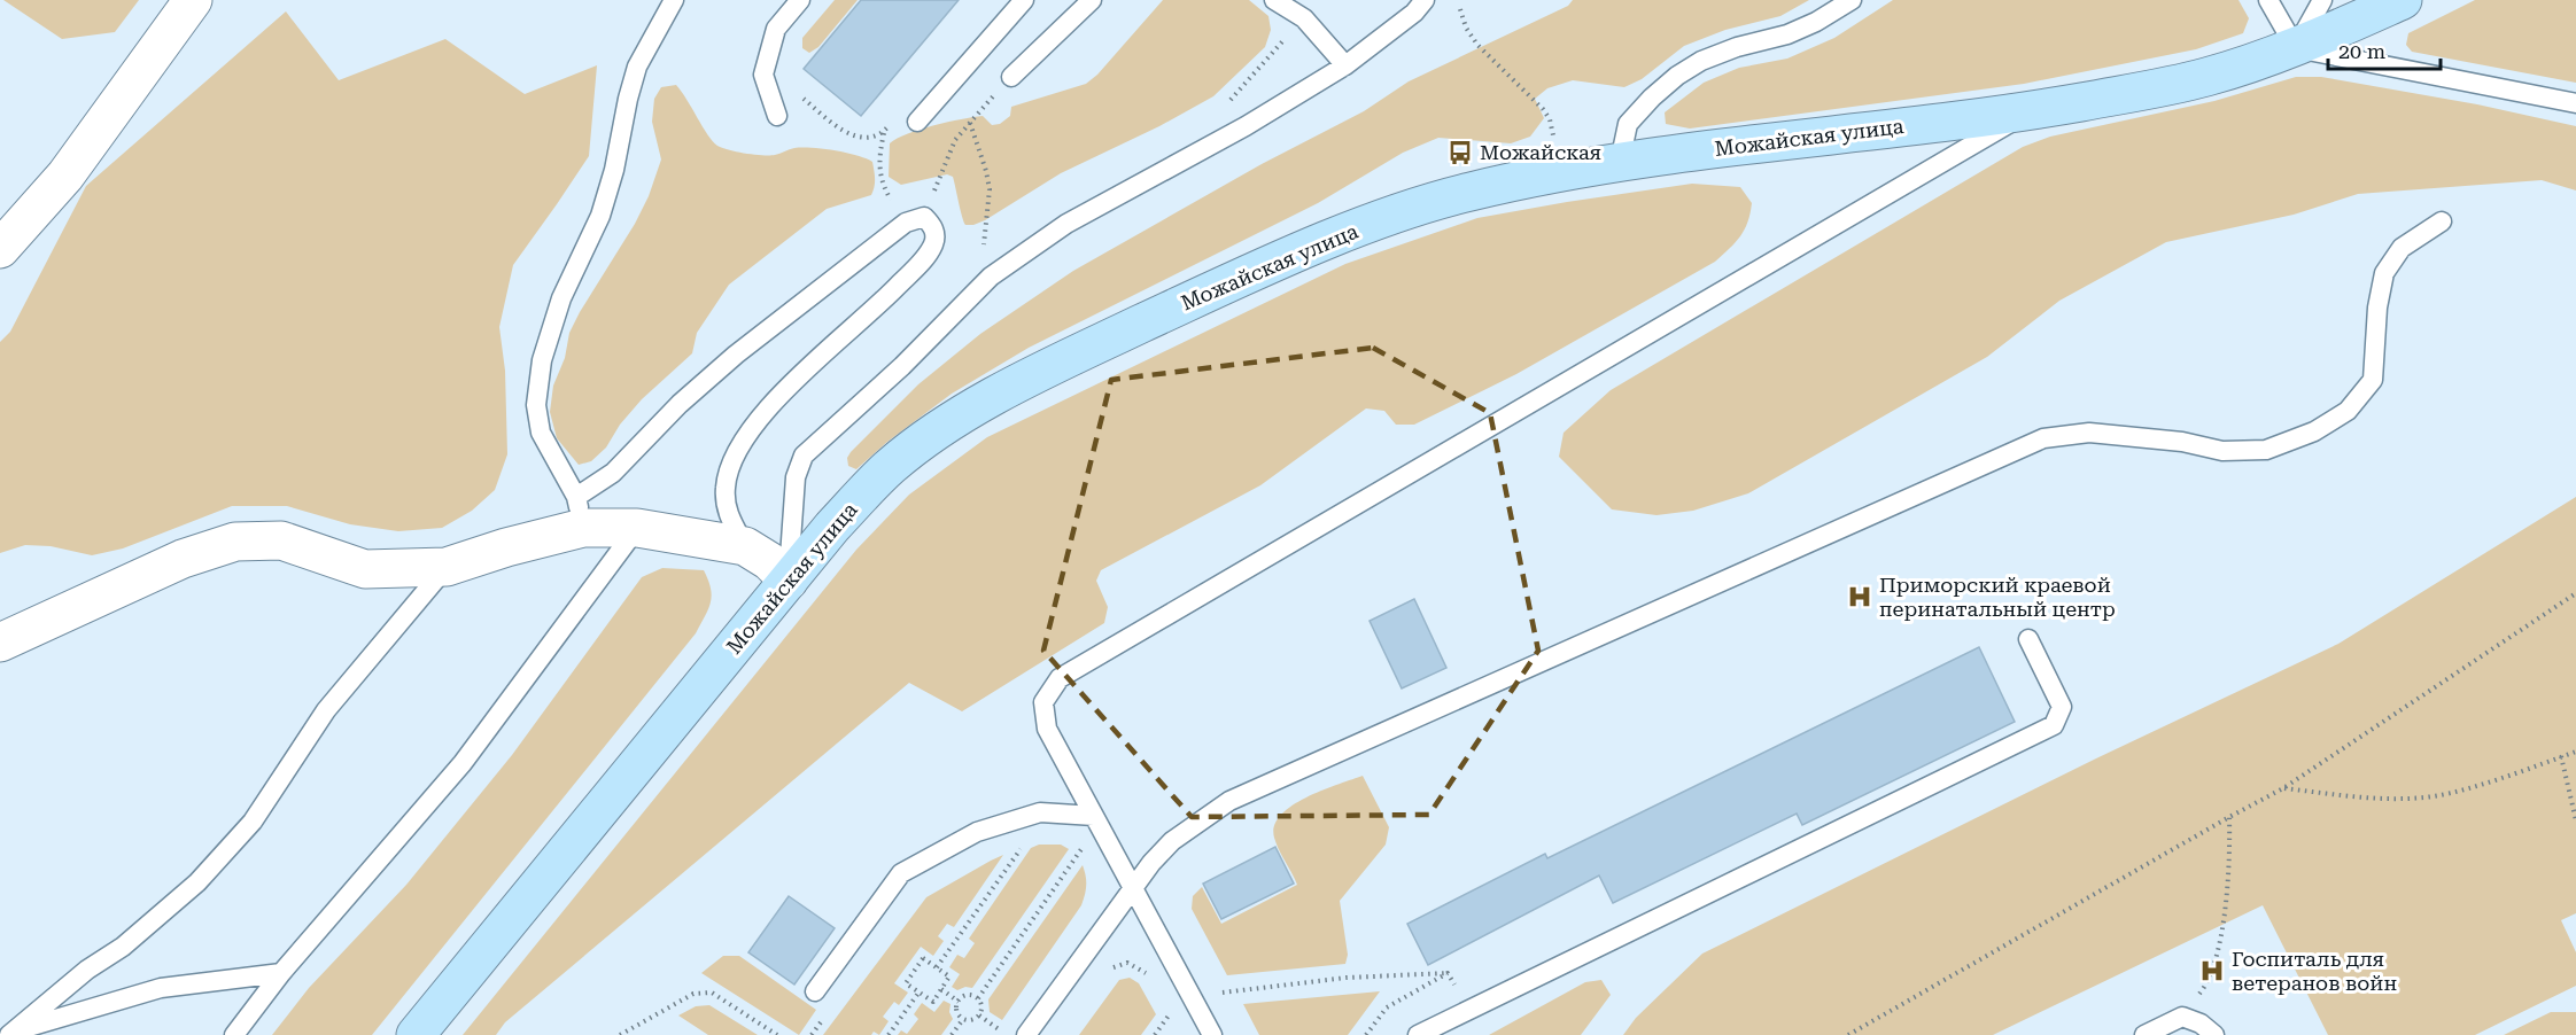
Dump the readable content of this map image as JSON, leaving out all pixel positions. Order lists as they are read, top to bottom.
{
  "streets": {
    "main road": ["Можайская улица"]
  },
  "places": {
    "bus stop": ["Можайская"],
    "hospital": ["Приморский краевой перинатальный центр", "Госпиталь для ветеранов войн"]
  },
  "scale_bar": "20 m"
}
